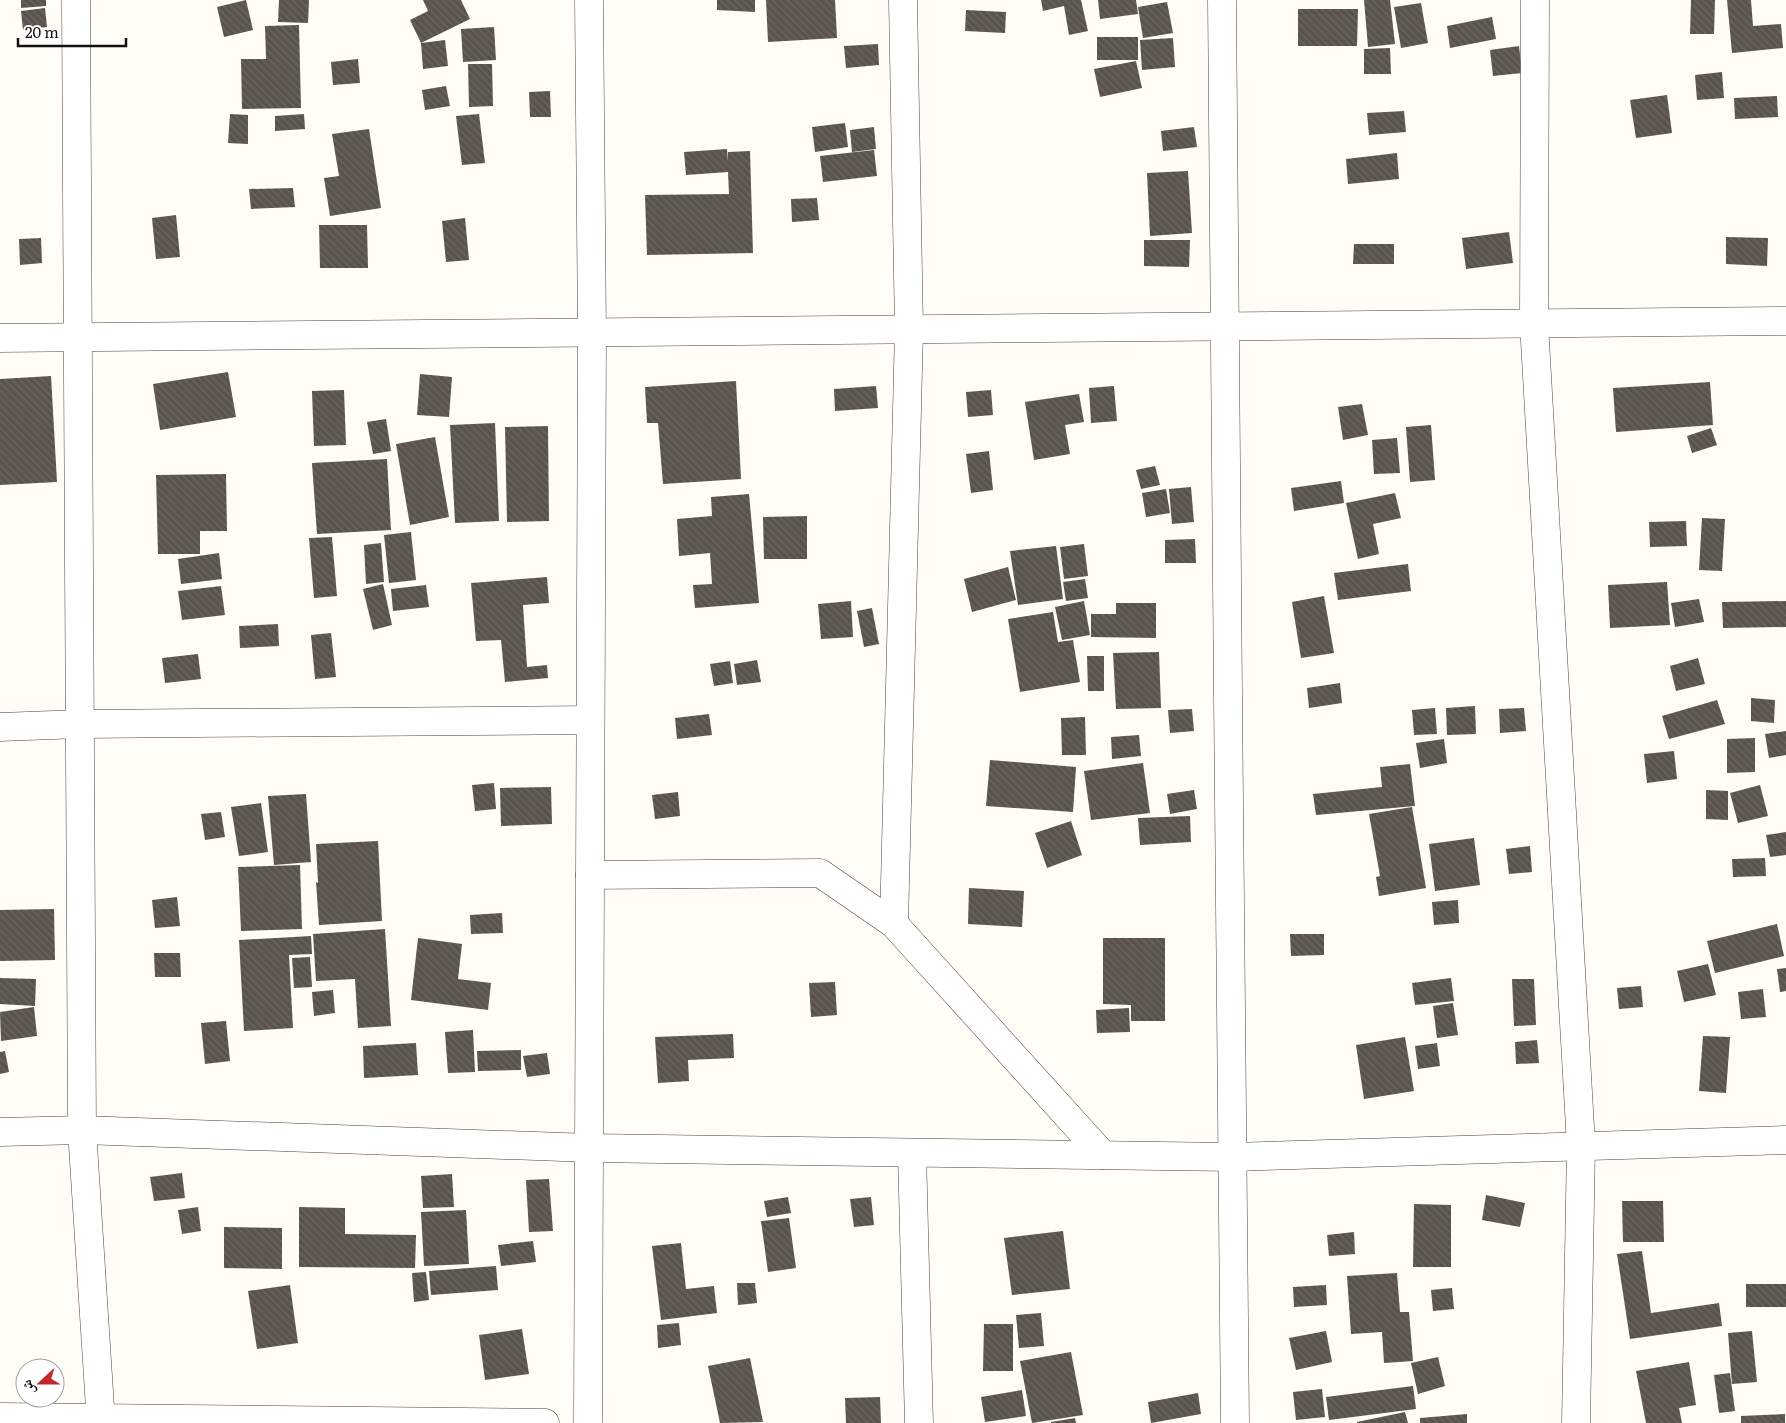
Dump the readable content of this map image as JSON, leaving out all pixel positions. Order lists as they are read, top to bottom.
{
  "scale_bar": "20 m",
  "north": "left"
}
